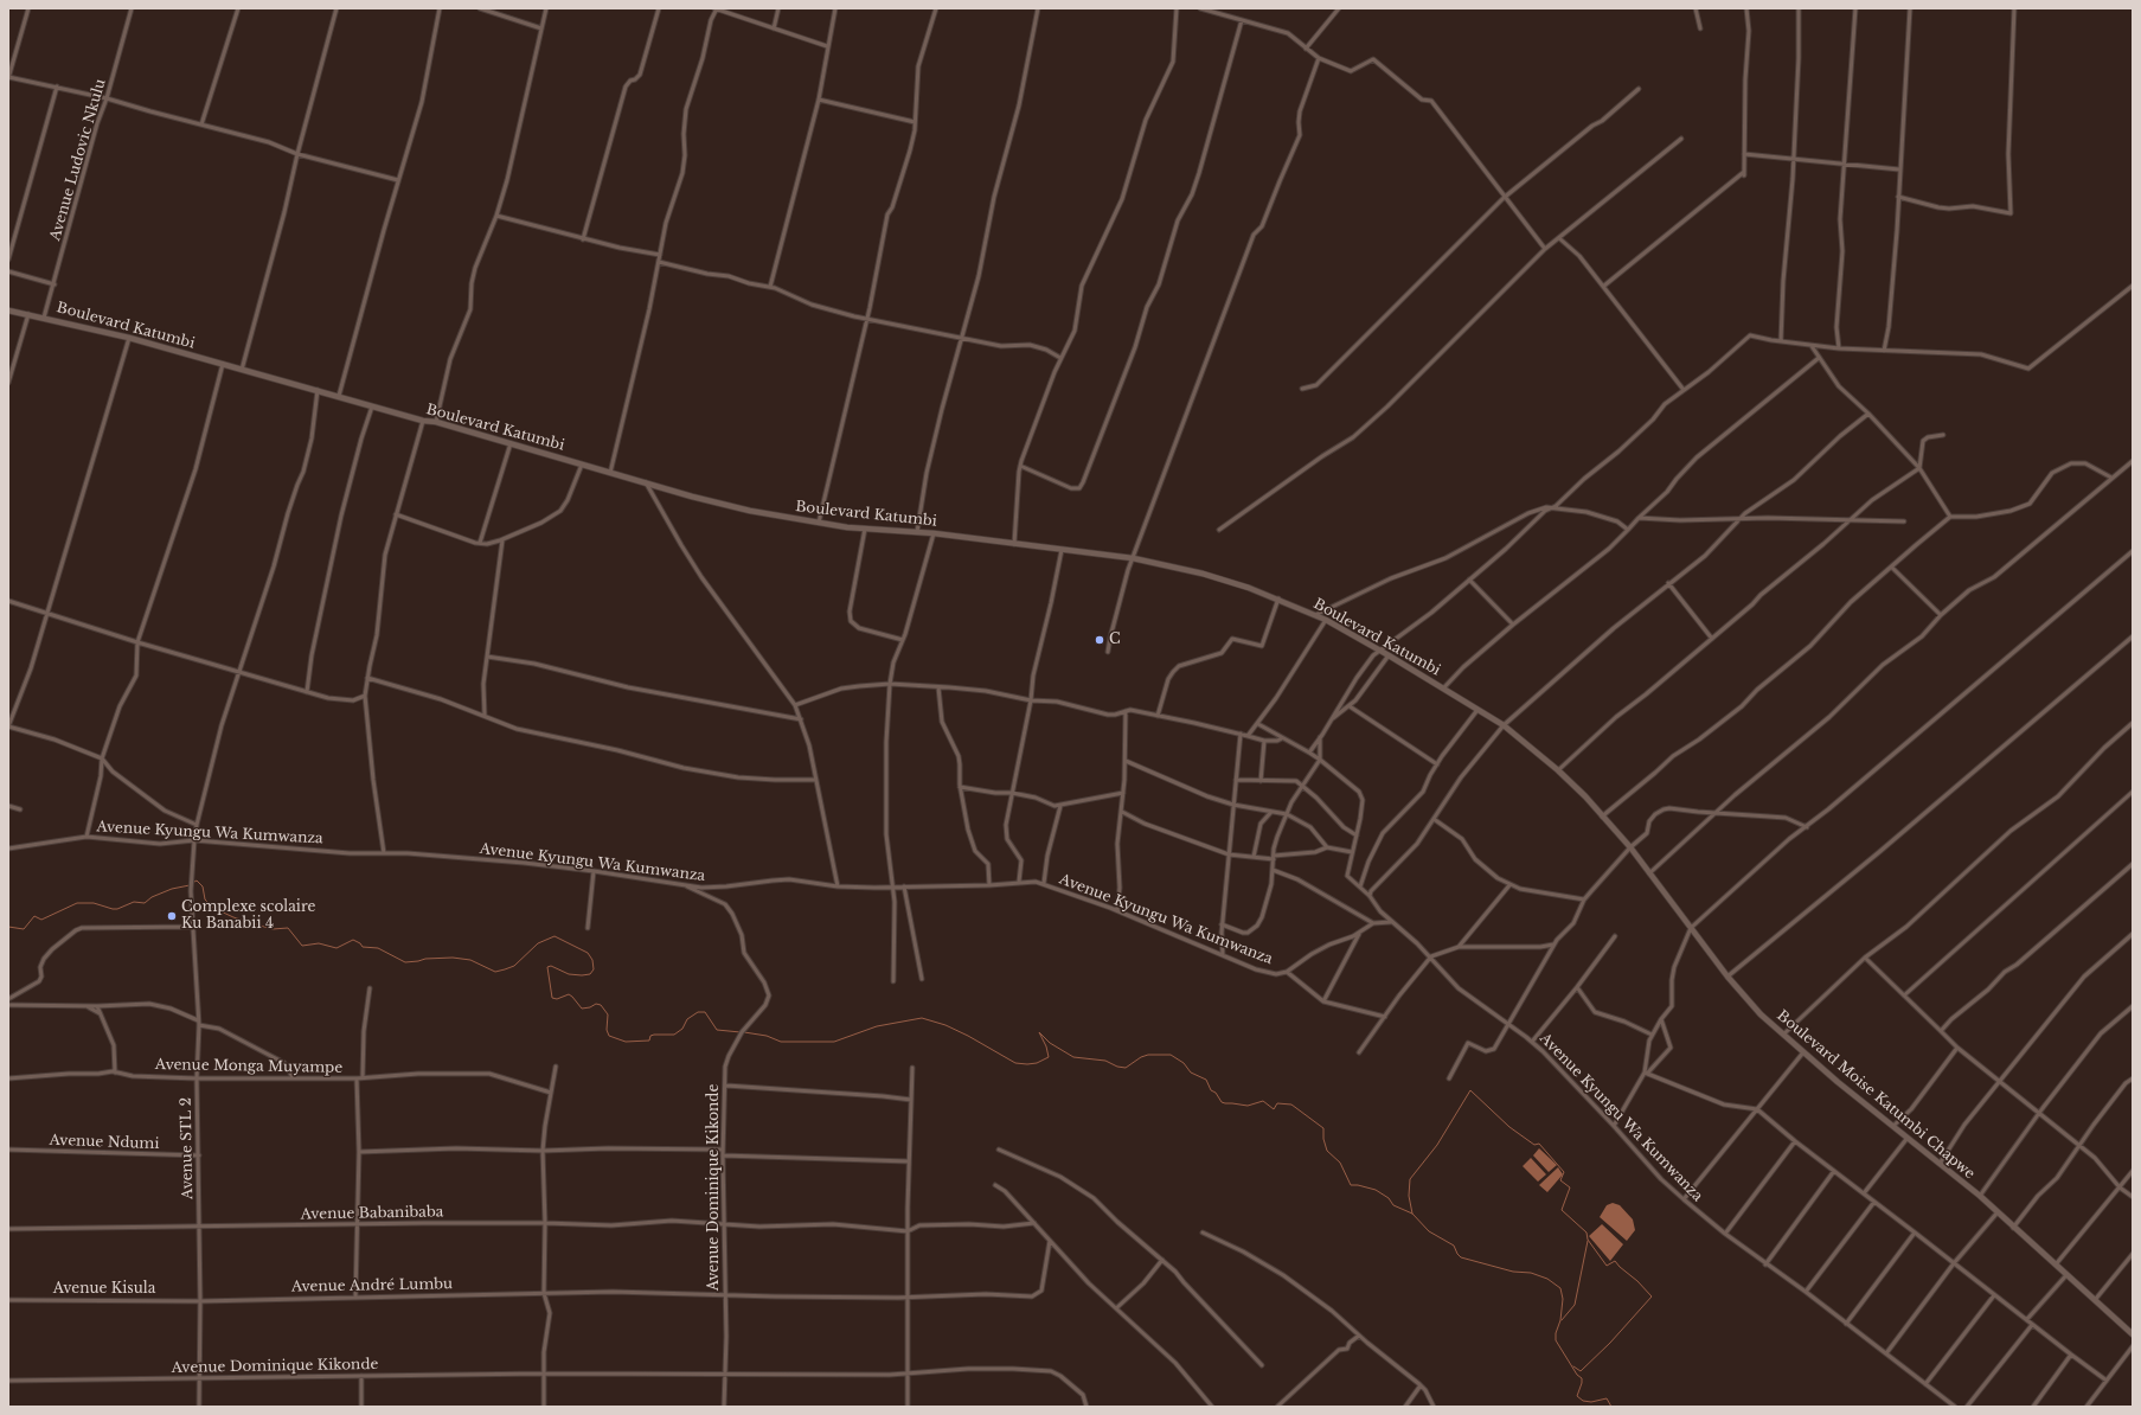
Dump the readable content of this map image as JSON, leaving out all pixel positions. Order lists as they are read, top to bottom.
{
  "streets": {
    "street": [
      "Avenue Ludovic Nkulu",
      "Boulevard Katumbi",
      "Avenue Kyungu Wa Kumwanza",
      "Avenue Monga Muyampe",
      "Boulevard Moise Katumbi Chapwe",
      "Avenue Ndumi",
      "Avenue STL 2",
      "Avenue Dominique Kikonde",
      "Avenue Babanibaba",
      "Avenue André Lumbu",
      "Avenue Kisula"
    ]
  },
  "crossings": [
    ["Avenue Ludovic Nkulu", "Boulevard Katumbi"],
    ["Boulevard Katumbi", "Boulevard Moise Katumbi Chapwe"],
    ["Avenue Kyungu Wa Kumwanza", "Avenue STL 2"],
    ["Avenue Kyungu Wa Kumwanza", "Avenue Dominique Kikonde"],
    ["Avenue Monga Muyampe", "Avenue STL 2"],
    ["Avenue Monga Muyampe", "Avenue Babanibaba"],
    ["Avenue Monga Muyampe", "Avenue André Lumbu"],
    ["Avenue Ndumi", "Avenue STL 2"],
    ["Avenue STL 2", "Avenue Dominique Kikonde"],
    ["Avenue STL 2", "Avenue Babanibaba"],
    ["Avenue STL 2", "Avenue André Lumbu"],
    ["Avenue STL 2", "Avenue Kisula"],
    ["Avenue Dominique Kikonde", "Avenue Babanibaba"],
    ["Avenue Dominique Kikonde", "Avenue André Lumbu"],
    ["Avenue André Lumbu", "Avenue Kisula"]
  ],
  "places": ["C", "Complexe scolaire Ku Banabii 4"]
}
